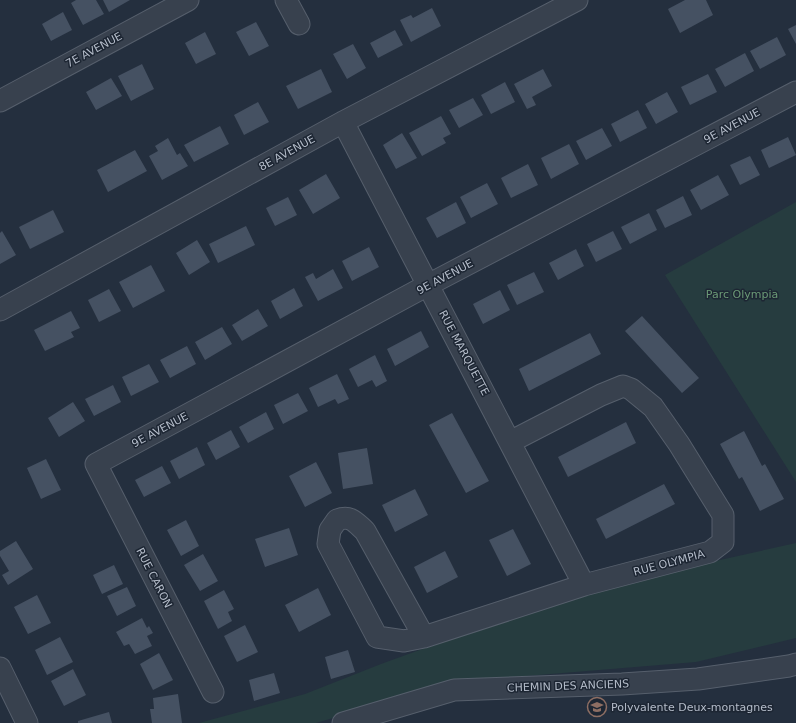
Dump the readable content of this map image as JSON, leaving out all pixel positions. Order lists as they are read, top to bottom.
{
  "streets": {
    "street": [
      "7E AVENUE",
      "9E AVENUE",
      "8E AVENUE",
      "RUE MARQUETTE",
      "RUE OLYMPIA",
      "RUE CARON",
      "CHEMIN DES ANCIENS"
    ]
  },
  "crossings": [
    ["9E AVENUE", "RUE MARQUETTE"],
    ["9E AVENUE", "RUE CARON"],
    ["8E AVENUE", "RUE MARQUETTE"],
    ["RUE MARQUETTE", "RUE OLYMPIA"]
  ],
  "parks": ["Parc Olympia"],
  "places": {
    "school or university": ["Polyvalente Deux-montagnes"]
  }
}
